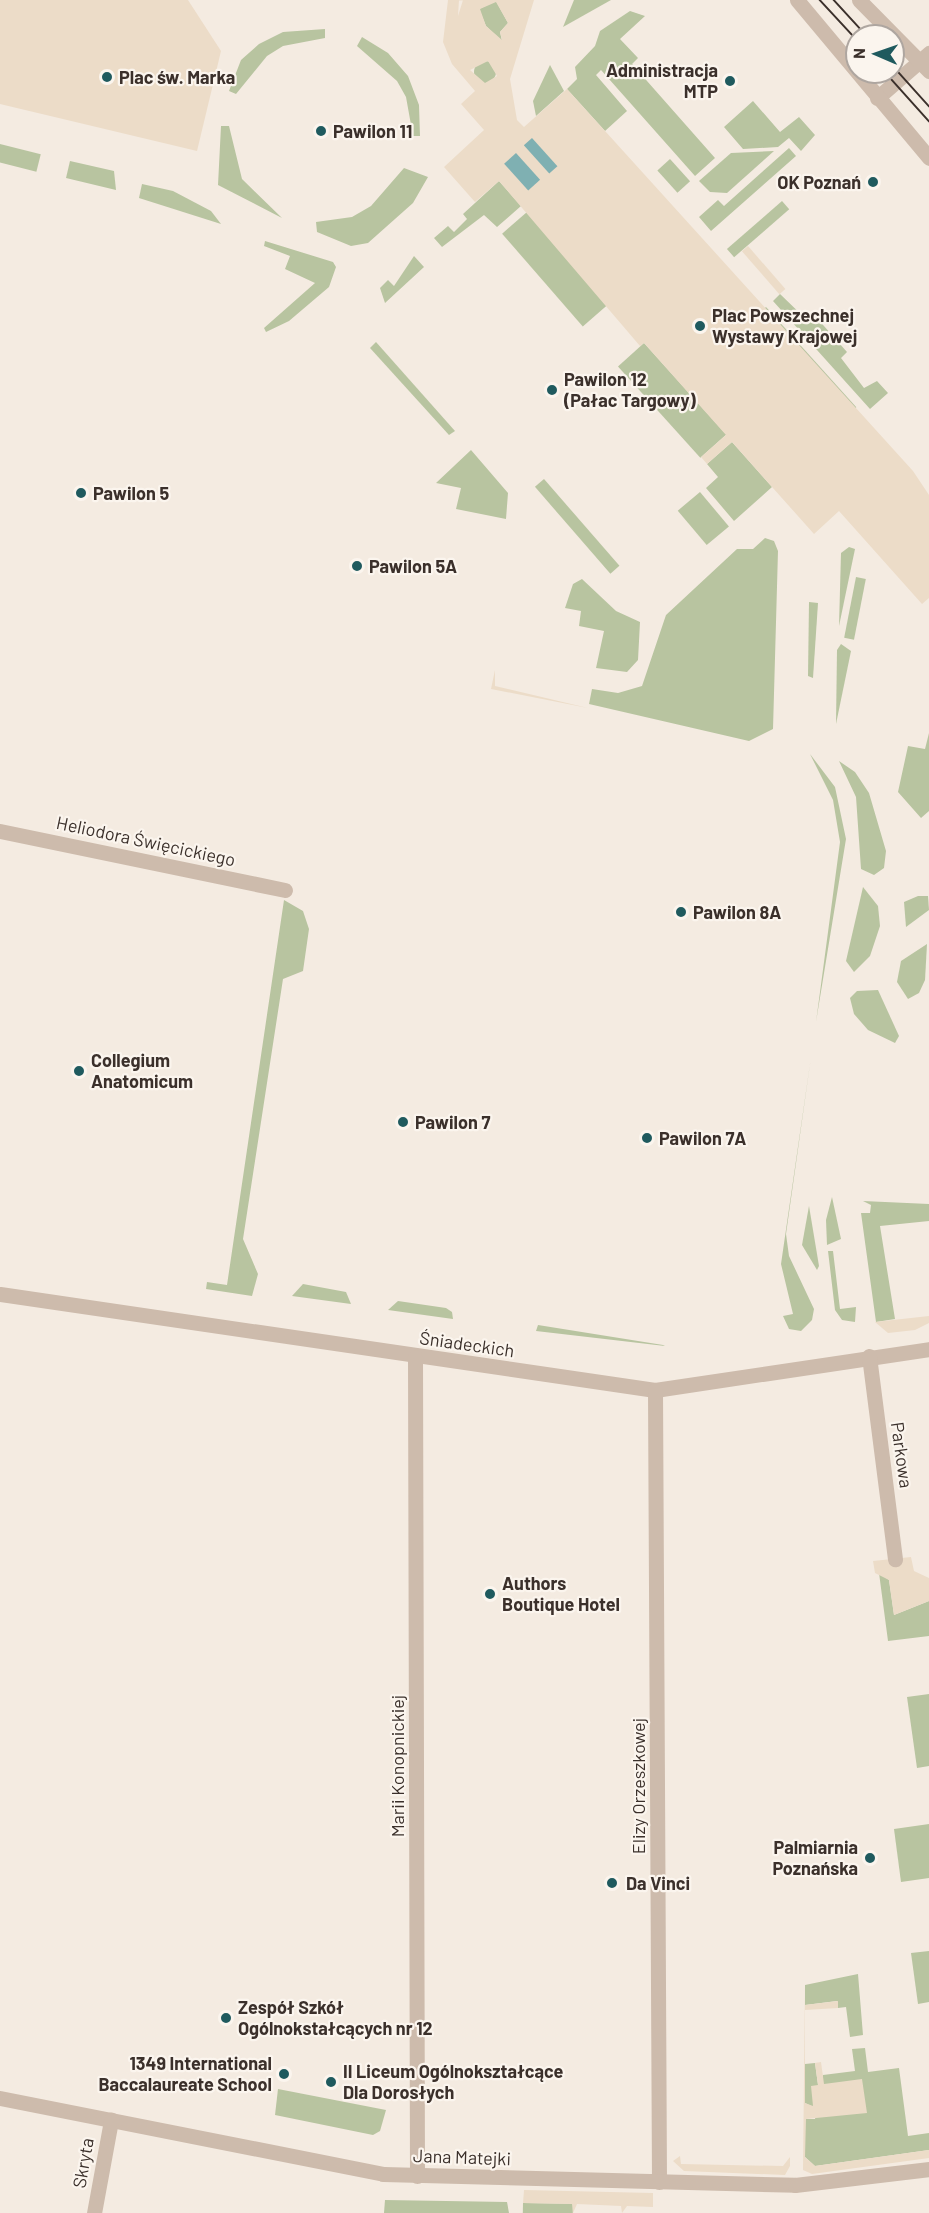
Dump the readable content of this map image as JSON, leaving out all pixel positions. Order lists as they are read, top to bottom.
{
  "streets": {
    "street": [
      "Heliodora Święcickiego",
      "Śniadeckich",
      "Parkowa",
      "Marii Konopnickiej",
      "Elizy Orzeszkowej",
      "Jana Matejki",
      "Skryta"
    ]
  },
  "crossings": [
    ["Śniadeckich", "Parkowa"],
    ["Śniadeckich", "Marii Konopnickiej"],
    ["Śniadeckich", "Elizy Orzeszkowej"],
    ["Marii Konopnickiej", "Jana Matejki"],
    ["Elizy Orzeszkowej", "Jana Matejki"],
    ["Jana Matejki", "Skryta"]
  ],
  "places": [
    "Plac św. Marka",
    "Administracja MTP",
    "Pawilon 11",
    "OK Poznań",
    "Plac Powszechnej Wystawy Krajowej",
    "Pawilon 12 (Pałac Targowy)",
    "Pawilon 5",
    "Pawilon 5A",
    "Pawilon 8A",
    "Collegium Anatomicum",
    "Pawilon 7",
    "Pawilon 7A",
    "Authors Boutique Hotel",
    "Palmiarnia Poznańska",
    "Da Vinci",
    "Zespół Szkół Ogólnokstałcących nr 12",
    "1349 International Baccalaureate School",
    "II Liceum Ogólnokształcące Dla Dorosłych"
  ],
  "north": "left"
}
